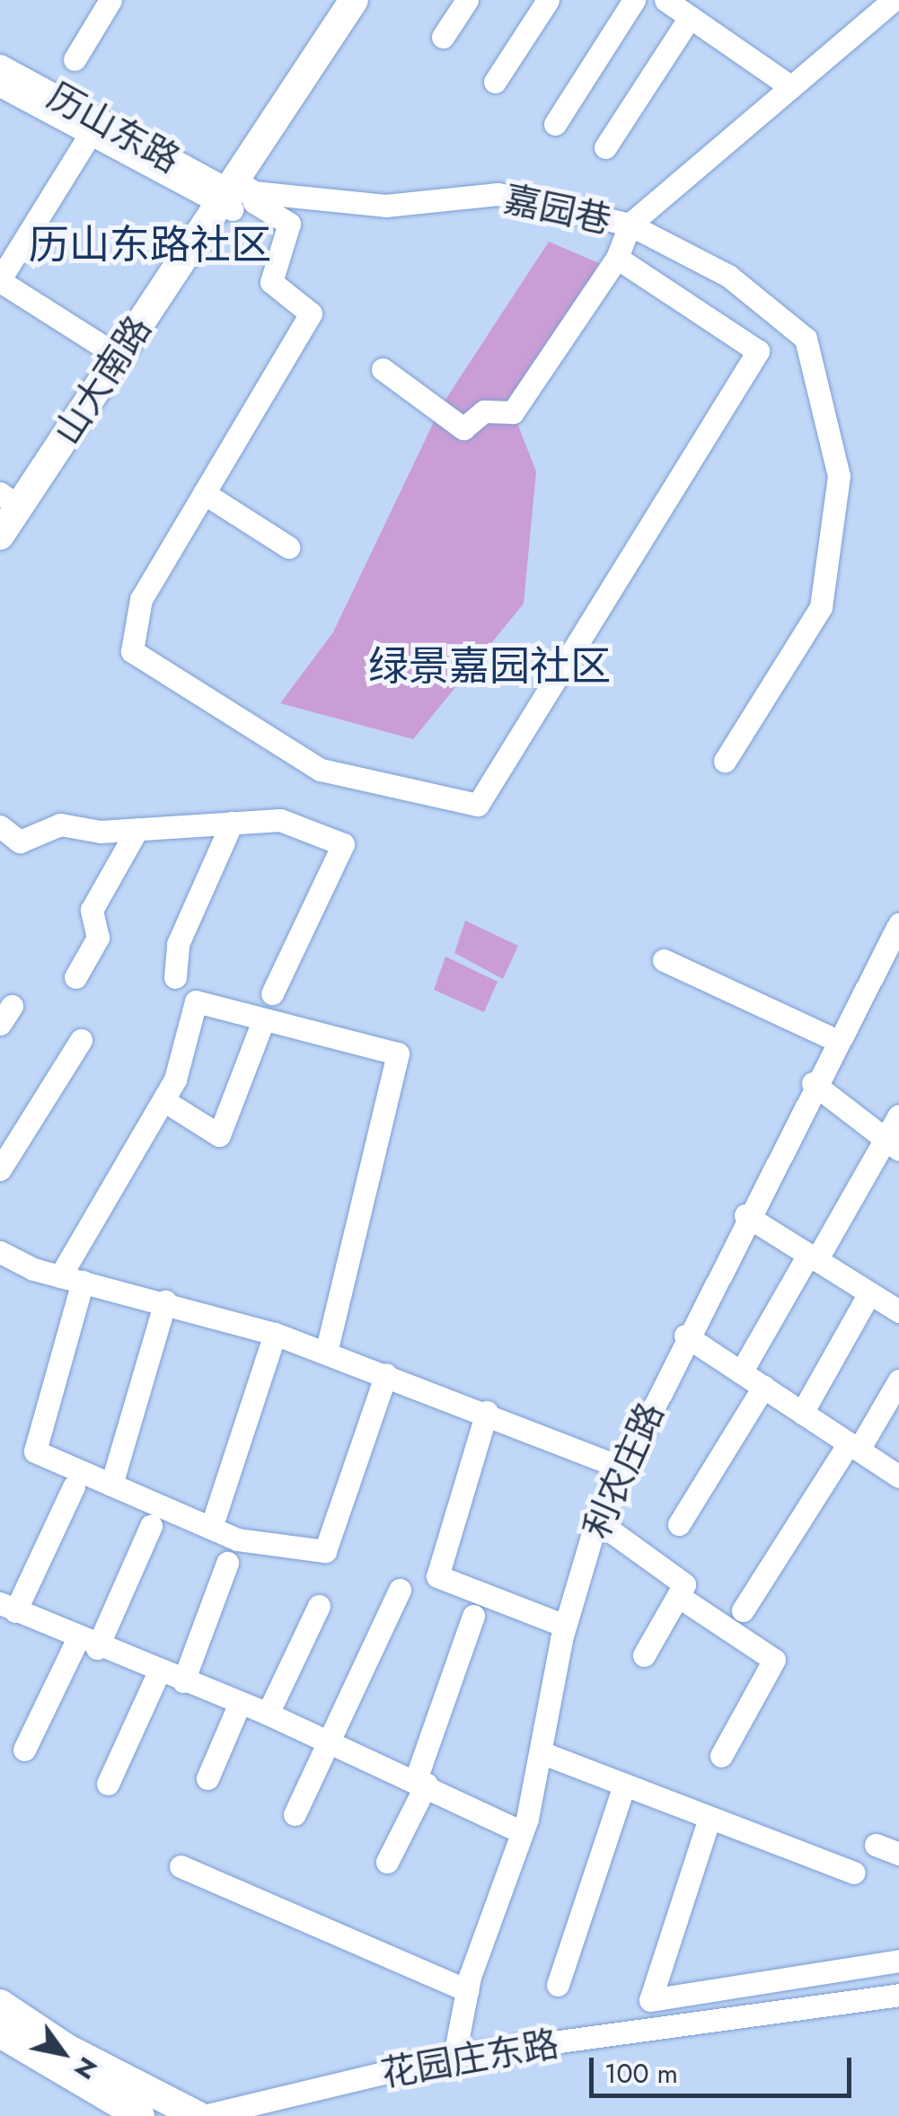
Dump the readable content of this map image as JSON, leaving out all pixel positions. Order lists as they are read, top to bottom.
{
  "streets": {
    "main road": ["山大南路"],
    "street": [
      "历山东路",
      "嘉园巷",
      "利农庄路",
      "花园庄东路"
    ]
  },
  "crossings": [
    ["历山东路", "嘉园巷"],
    ["历山东路", "山大南路"],
    ["嘉园巷", "山大南路"],
    ["利农庄路", "花园庄东路"]
  ],
  "districts": ["历山东路社区", "绿景嘉园社区"],
  "scale_bar": "100 m",
  "north": "bottom right"
}
